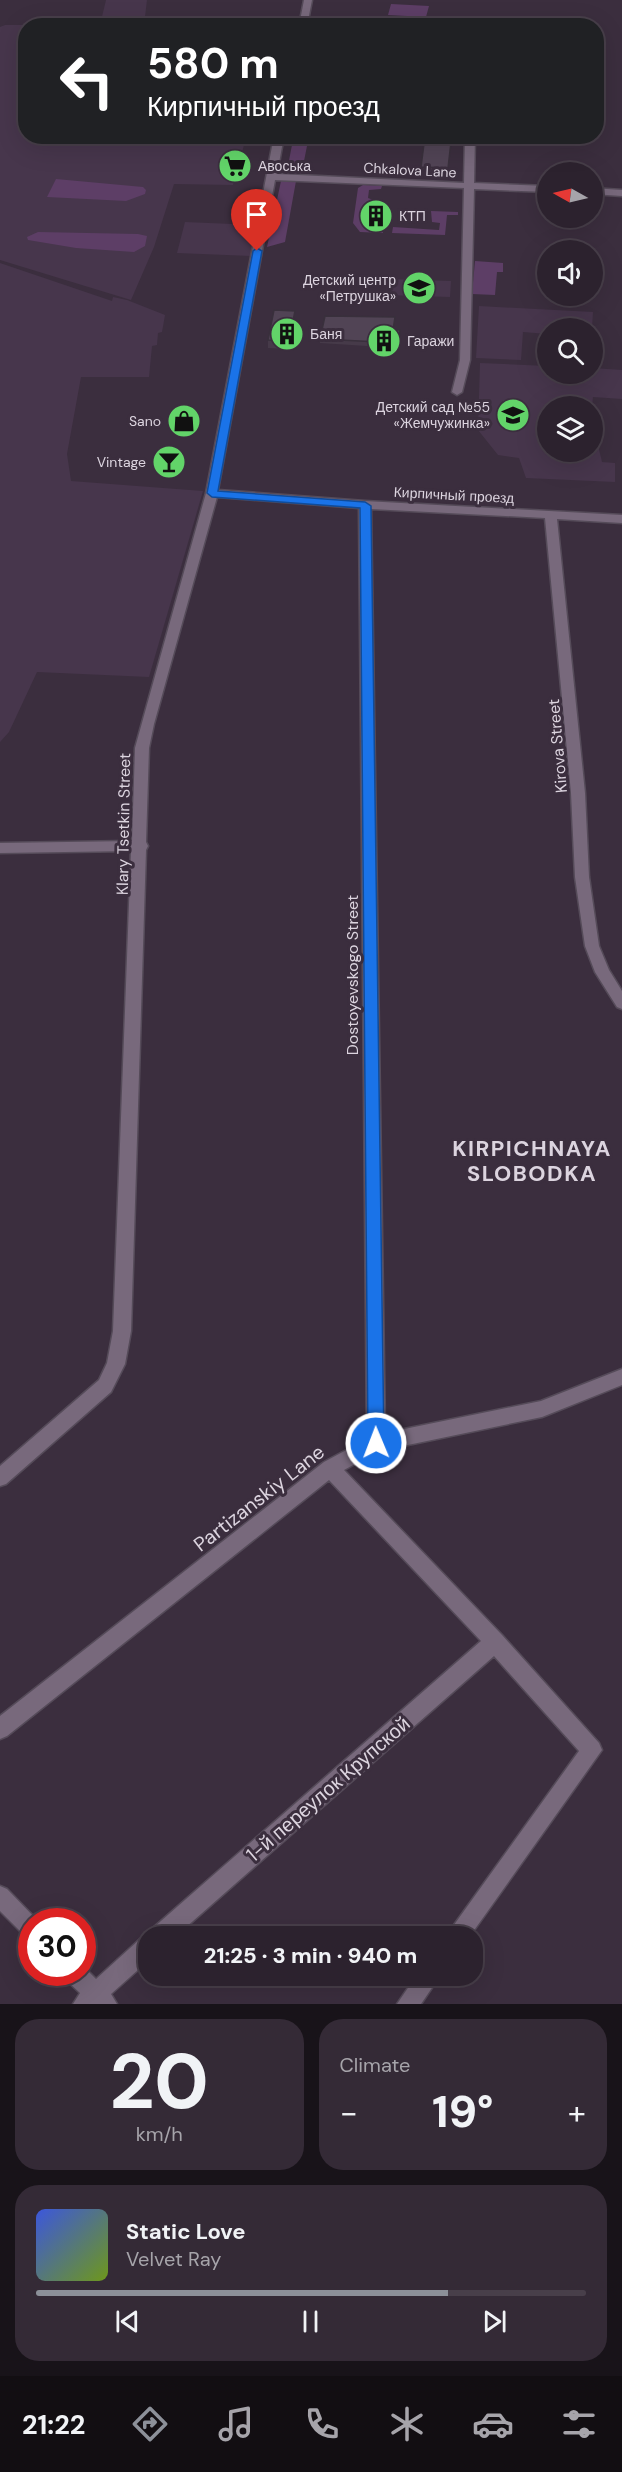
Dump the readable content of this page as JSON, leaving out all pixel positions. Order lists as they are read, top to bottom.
{
  "streets": {
    "street": [
      "Chkalova Lane",
      "Кирпичный проезд",
      "Kirova Street",
      "Klary Tsetkin Street",
      "Dostoyevskogo Street",
      "Partizanskiy Lane",
      "1-й переулок Крупской"
    ]
  },
  "crossings": [
    ["Chkalova Lane", "Klary Tsetkin Street"],
    ["Кирпичный проезд", "Kirova Street"],
    ["Кирпичный проезд", "Klary Tsetkin Street"],
    ["Кирпичный проезд", "Dostoyevskogo Street"],
    ["Dostoyevskogo Street", "Partizanskiy Lane"]
  ],
  "districts": ["KIRPICHNAYA SLOBODKA"],
  "places": {
    "supermarket": ["Авоська"],
    "building": ["КТП", "Баня", "Гаражи"],
    "school or university": ["Детский центр «Петрушка»", "Детский сад №55 «Жемчужинка»"],
    "shop": ["Sano"],
    "bar": ["Vintage"]
  },
  "north": "left",
  "page": {
    "turn": ["580 m", "Кирпичный проезд"],
    "limit": "30",
    "trip": "21:25 · 3 min · 940 m",
    "tile": [
      ["20", "km/h"],
      "Climate"
    ],
    "heat": ["−", "19°", "+"],
    "song": ["Static Love", "Velvet Ray"],
    "tabs": "21:22"
  }
}
